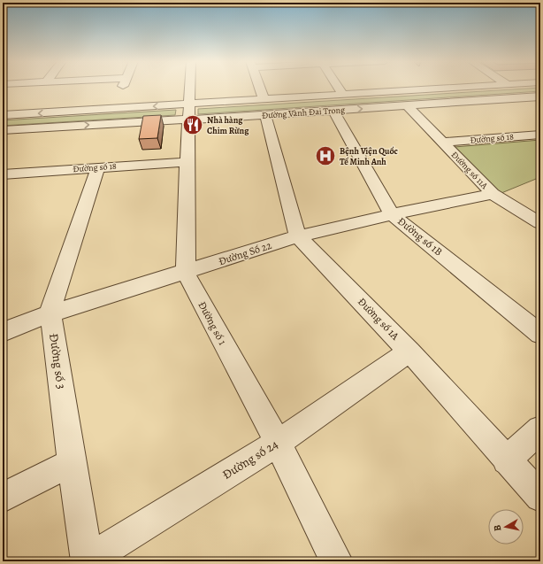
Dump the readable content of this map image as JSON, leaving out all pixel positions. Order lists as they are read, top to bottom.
{
  "streets": {
    "street": [
      "Đường Vành Đai Trong",
      "Đường số 18",
      "Đường số 11A",
      "Đường số 1B",
      "Đường Số 22",
      "Đường số 1A",
      "Đường số 1",
      "Đường số 3",
      "Đường số 24"
    ]
  },
  "crossings": [
    ["Đường Vành Đai Trong", "Đường số 11A"],
    ["Đường Vành Đai Trong", "Đường số 1B"],
    ["Đường Vành Đai Trong", "Đường số 1A"],
    ["Đường Vành Đai Trong", "Đường số 1"],
    ["Đường số 18", "Đường số 11A"],
    ["Đường số 18", "Đường số 1"],
    ["Đường số 18", "Đường số 3"],
    ["Đường số 11A", "Đường Số 22"],
    ["Đường số 1B", "Đường Số 22"],
    ["Đường Số 22", "Đường số 1A"],
    ["Đường Số 22", "Đường số 1"],
    ["Đường Số 22", "Đường số 3"],
    ["Đường số 1A", "Đường số 24"],
    ["Đường số 1", "Đường số 24"],
    ["Đường số 3", "Đường số 24"]
  ],
  "places": {
    "restaurant": ["Nhà hàng Chim Rừng"],
    "hospital": ["Bệnh Viện Quốc Tế Minh Anh"]
  },
  "north": "left"
}
